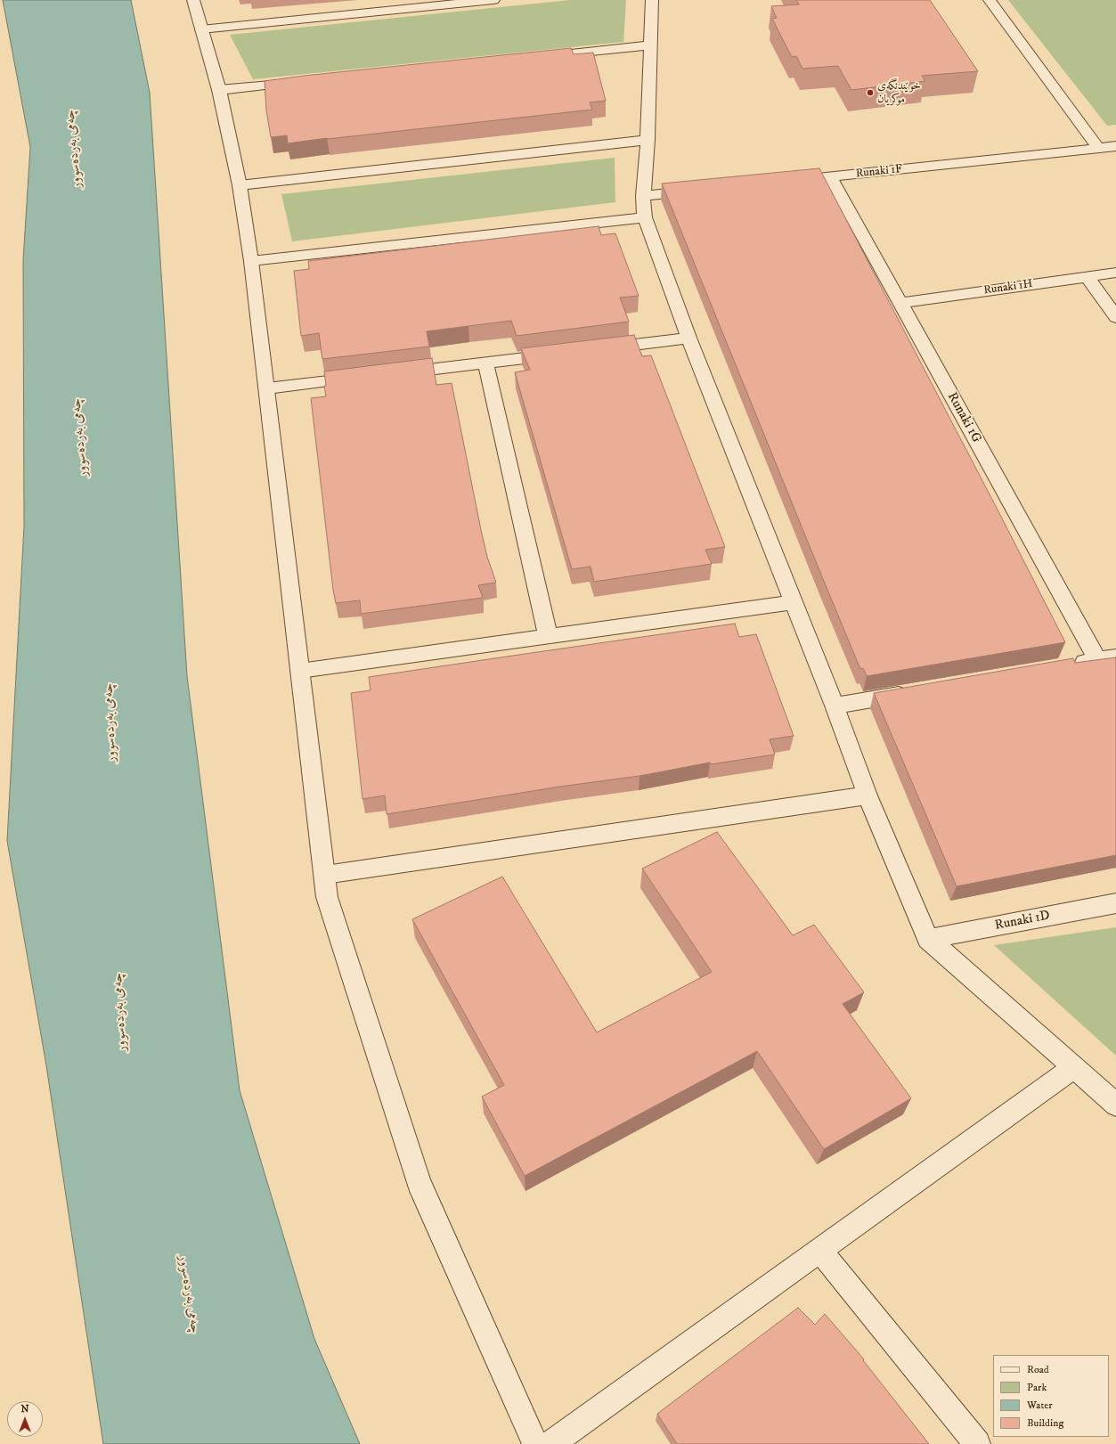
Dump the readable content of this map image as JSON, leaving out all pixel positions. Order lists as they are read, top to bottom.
{
  "streets": {
    "street": [
      "Runaki 1F",
      "Runaki 1H",
      "Runaki 1G",
      "Runaki 1D"
    ]
  },
  "crossings": [
    ["Runaki 1F", "Runaki 1G"],
    ["Runaki 1H", "Runaki 1G"]
  ],
  "water": ["چەمی بەردەسوور"],
  "places": ["خوێندنگەی موکریان"],
  "legend": [
    "Road",
    "Park",
    "Water",
    "Building"
  ],
  "north": "top"
}
